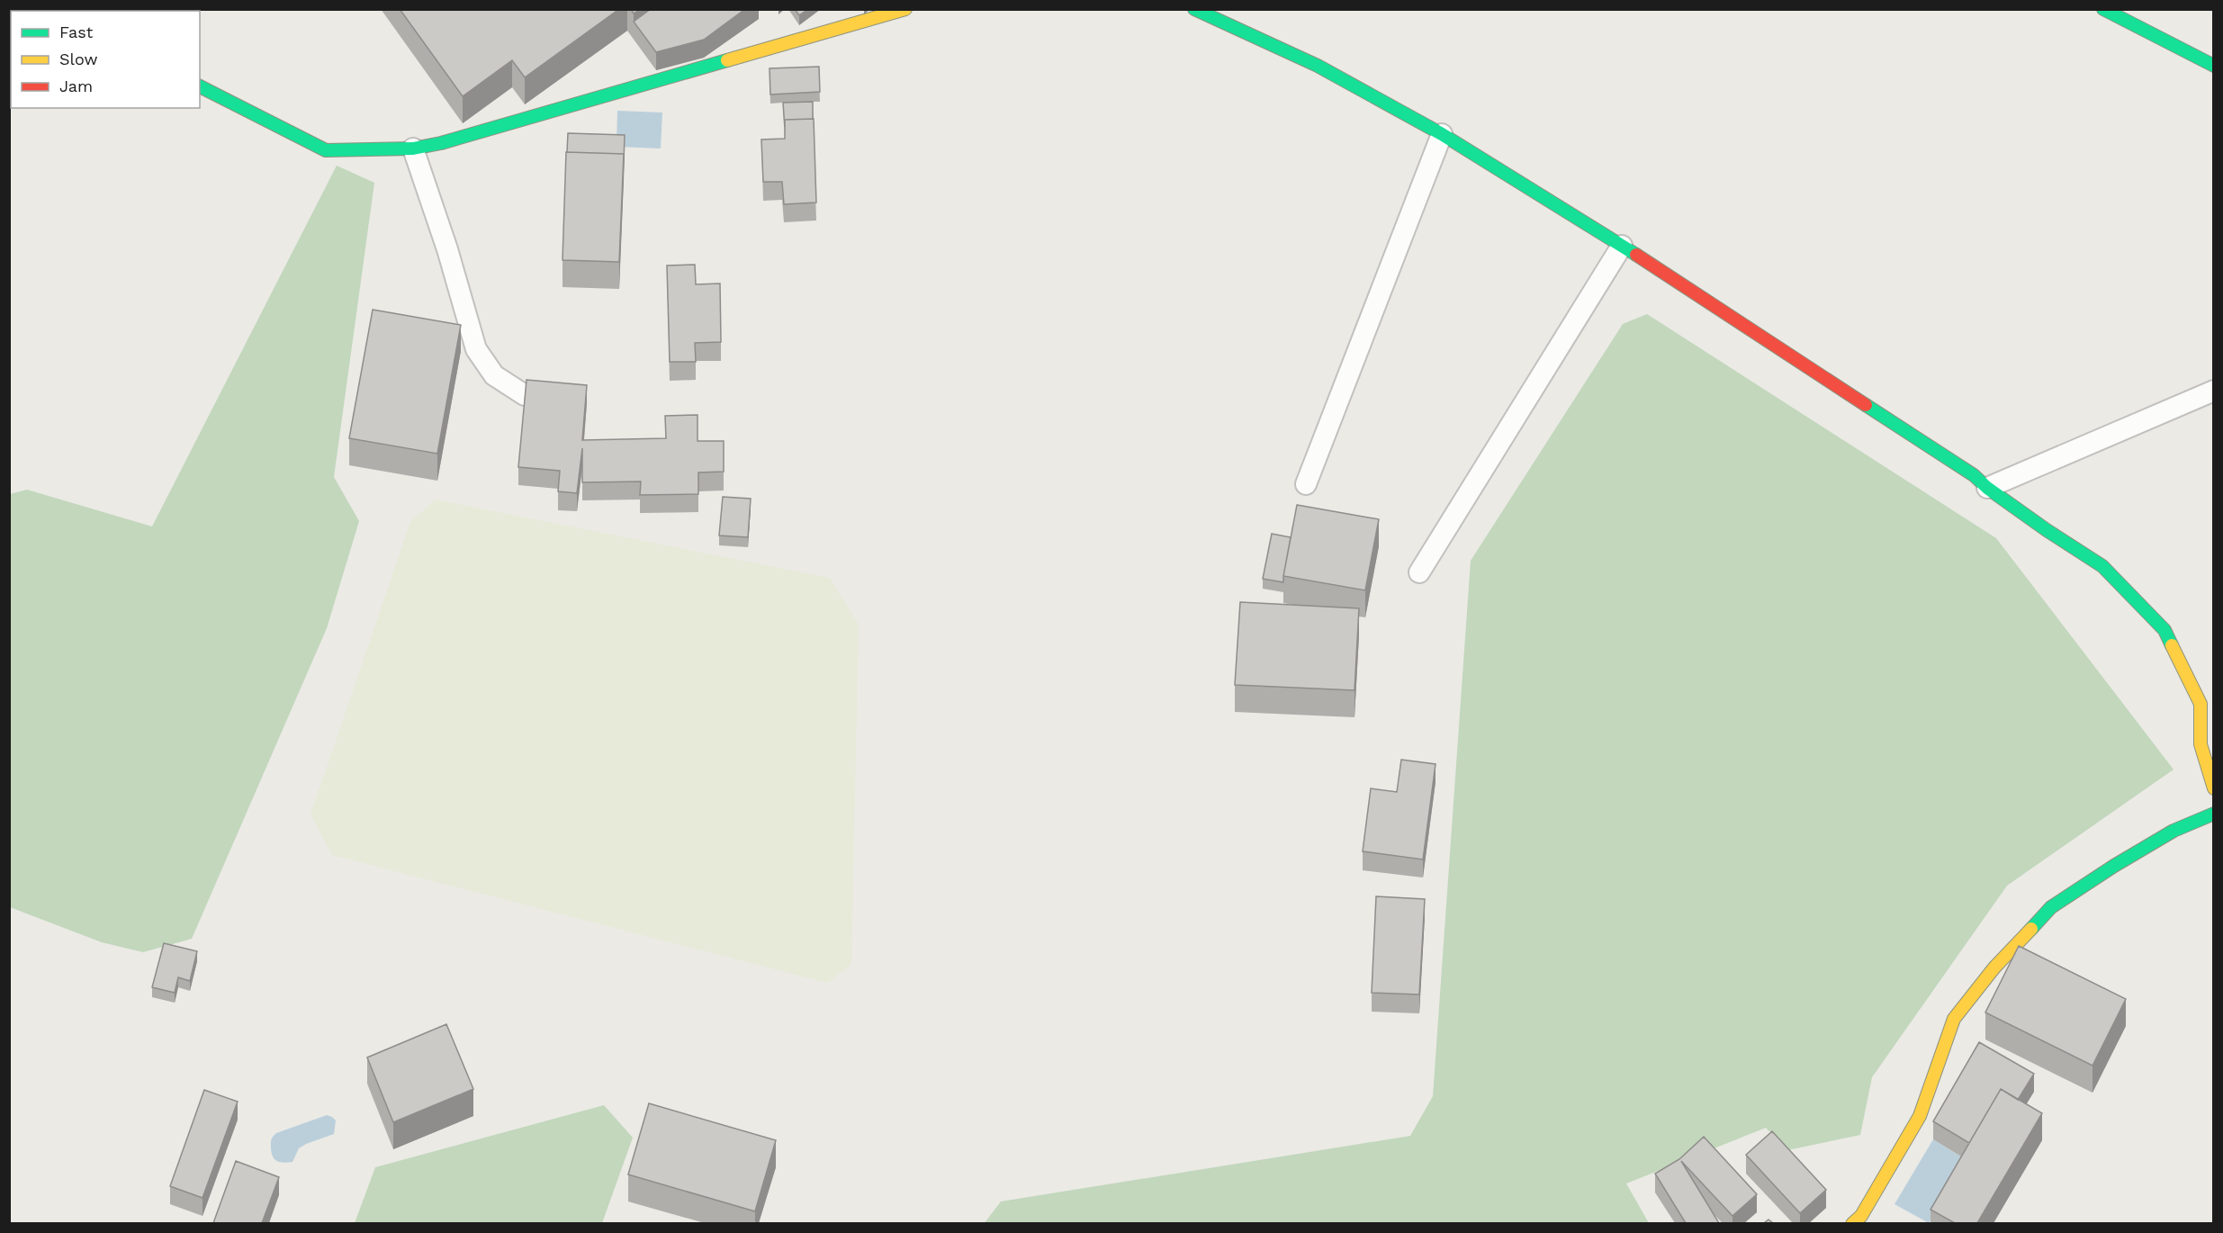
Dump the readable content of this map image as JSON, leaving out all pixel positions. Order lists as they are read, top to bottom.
{
  "legend": ["Fast", "Slow", "Jam"]
}
